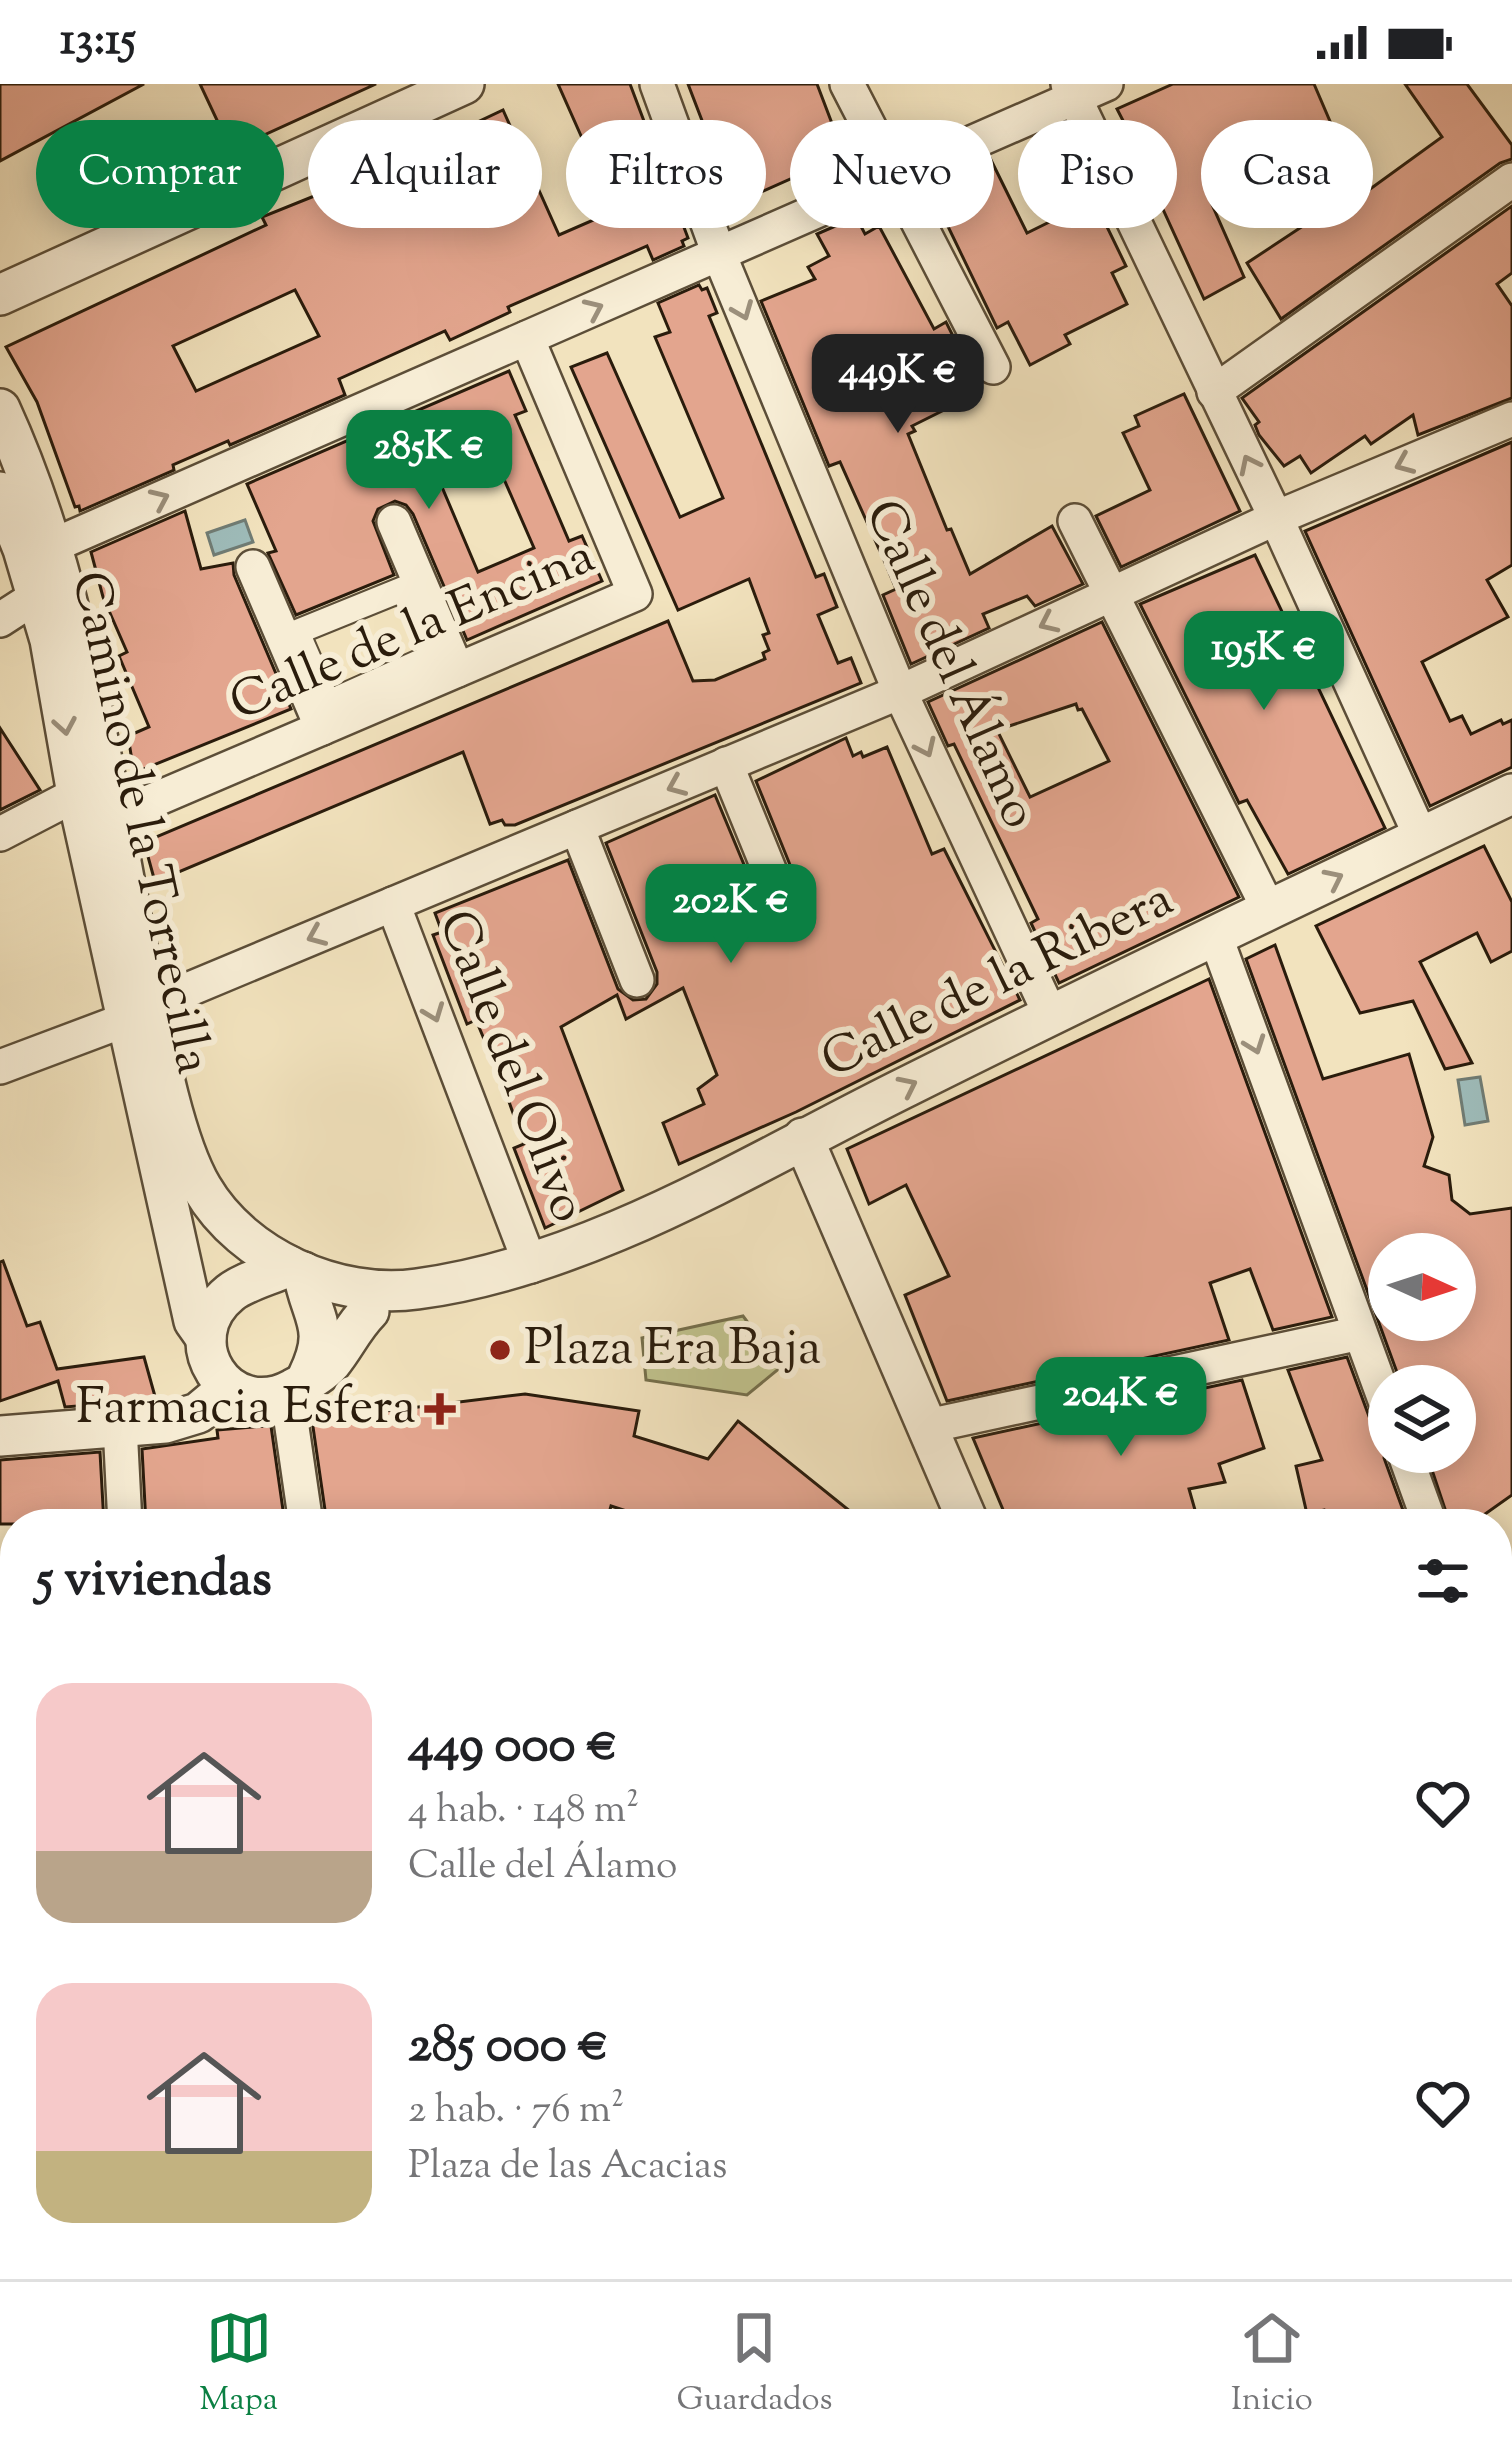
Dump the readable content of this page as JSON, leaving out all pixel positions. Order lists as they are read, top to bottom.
{
  "streets": {
    "street": [
      "Calle de la Encina",
      "Calle del Álamo",
      "Camino de la Torrecilla",
      "Calle de la Ribera",
      "Calle del Olivo"
    ]
  },
  "crossings": [
    ["Calle de la Encina", "Camino de la Torrecilla"],
    ["Calle del Álamo", "Calle de la Ribera"],
    ["Calle del Álamo", "Calle del Olivo"],
    ["Camino de la Torrecilla", "Calle de la Ribera"],
    ["Camino de la Torrecilla", "Calle del Olivo"],
    ["Calle de la Ribera", "Calle del Olivo"]
  ],
  "places": {
    "other": ["Plaza Era Baja"],
    "health": ["Farmacia Esfera"]
  },
  "north": "right",
  "page": {
    "status": "13:15",
    "chip": [
      "Comprar",
      "Alquilar",
      "Filtros",
      "Nuevo",
      "Piso",
      "Casa"
    ],
    "price": [
      "449K €",
      "285K €",
      "195K €",
      "202K €",
      "204K €"
    ],
    "heading": "5 viviendas",
    "list": [
      {
        "name": "449 000 €",
        "note": "4 hab. · 148 m² · Calle del Álamo"
      },
      {
        "name": "285 000 €",
        "note": "2 hab. · 76 m² · Plaza de las Acacias"
      }
    ],
    "tabs": ["Mapa", "Guardados", "Inicio"]
  }
}
